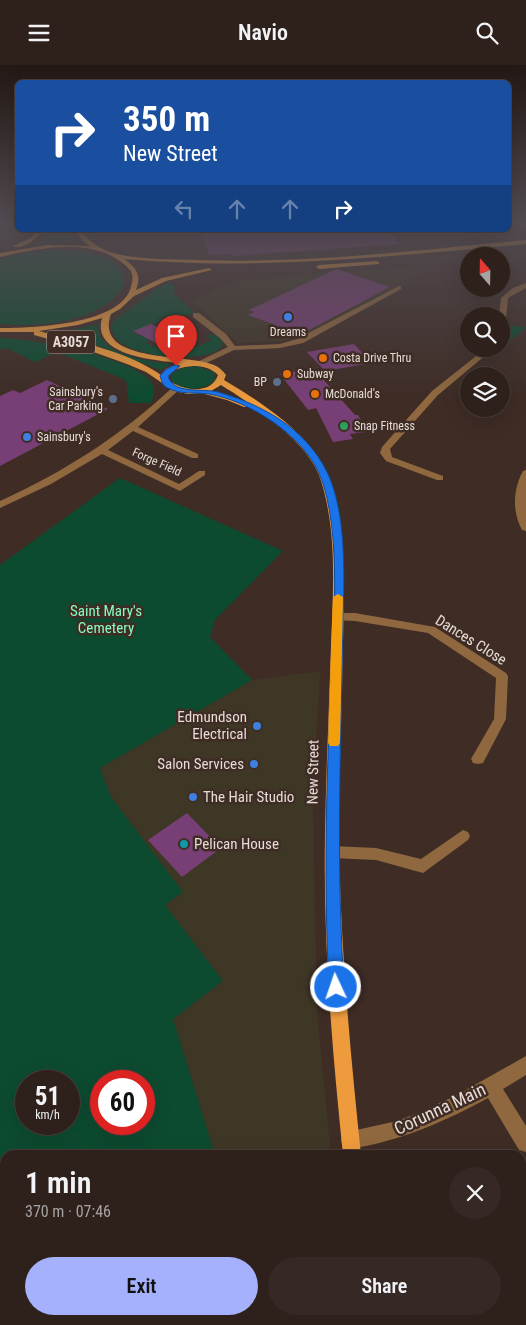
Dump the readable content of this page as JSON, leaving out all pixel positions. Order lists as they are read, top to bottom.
{
  "streets": {
    "main road": ["A3057", "New Street"],
    "street": ["Forge Field", "Dances Close", "Corunna Main"]
  },
  "crossings": [
    ["A3057", "New Street"],
    ["Dances Close", "New Street"],
    ["New Street", "Corunna Main"]
  ],
  "parks": ["Saint Mary's Cemetery"],
  "places": [
    "Dreams",
    "Costa Drive Thru",
    "Subway",
    "BP",
    "McDonald's",
    "Sainsbury's Car Parking",
    "Snap Fitness",
    "Sainsbury's",
    "Edmundson Electrical",
    "Salon Services",
    "The Hair Studio",
    "Pelican House"
  ],
  "north": "top",
  "page": {
    "header": "Navio",
    "turn": ["350 m", "New Street"],
    "speed": "51 km/h",
    "limit": "60",
    "heading": ["1 min", "370 m · 07:46"],
    "buttons": ["Exit", "Share"]
  }
}
